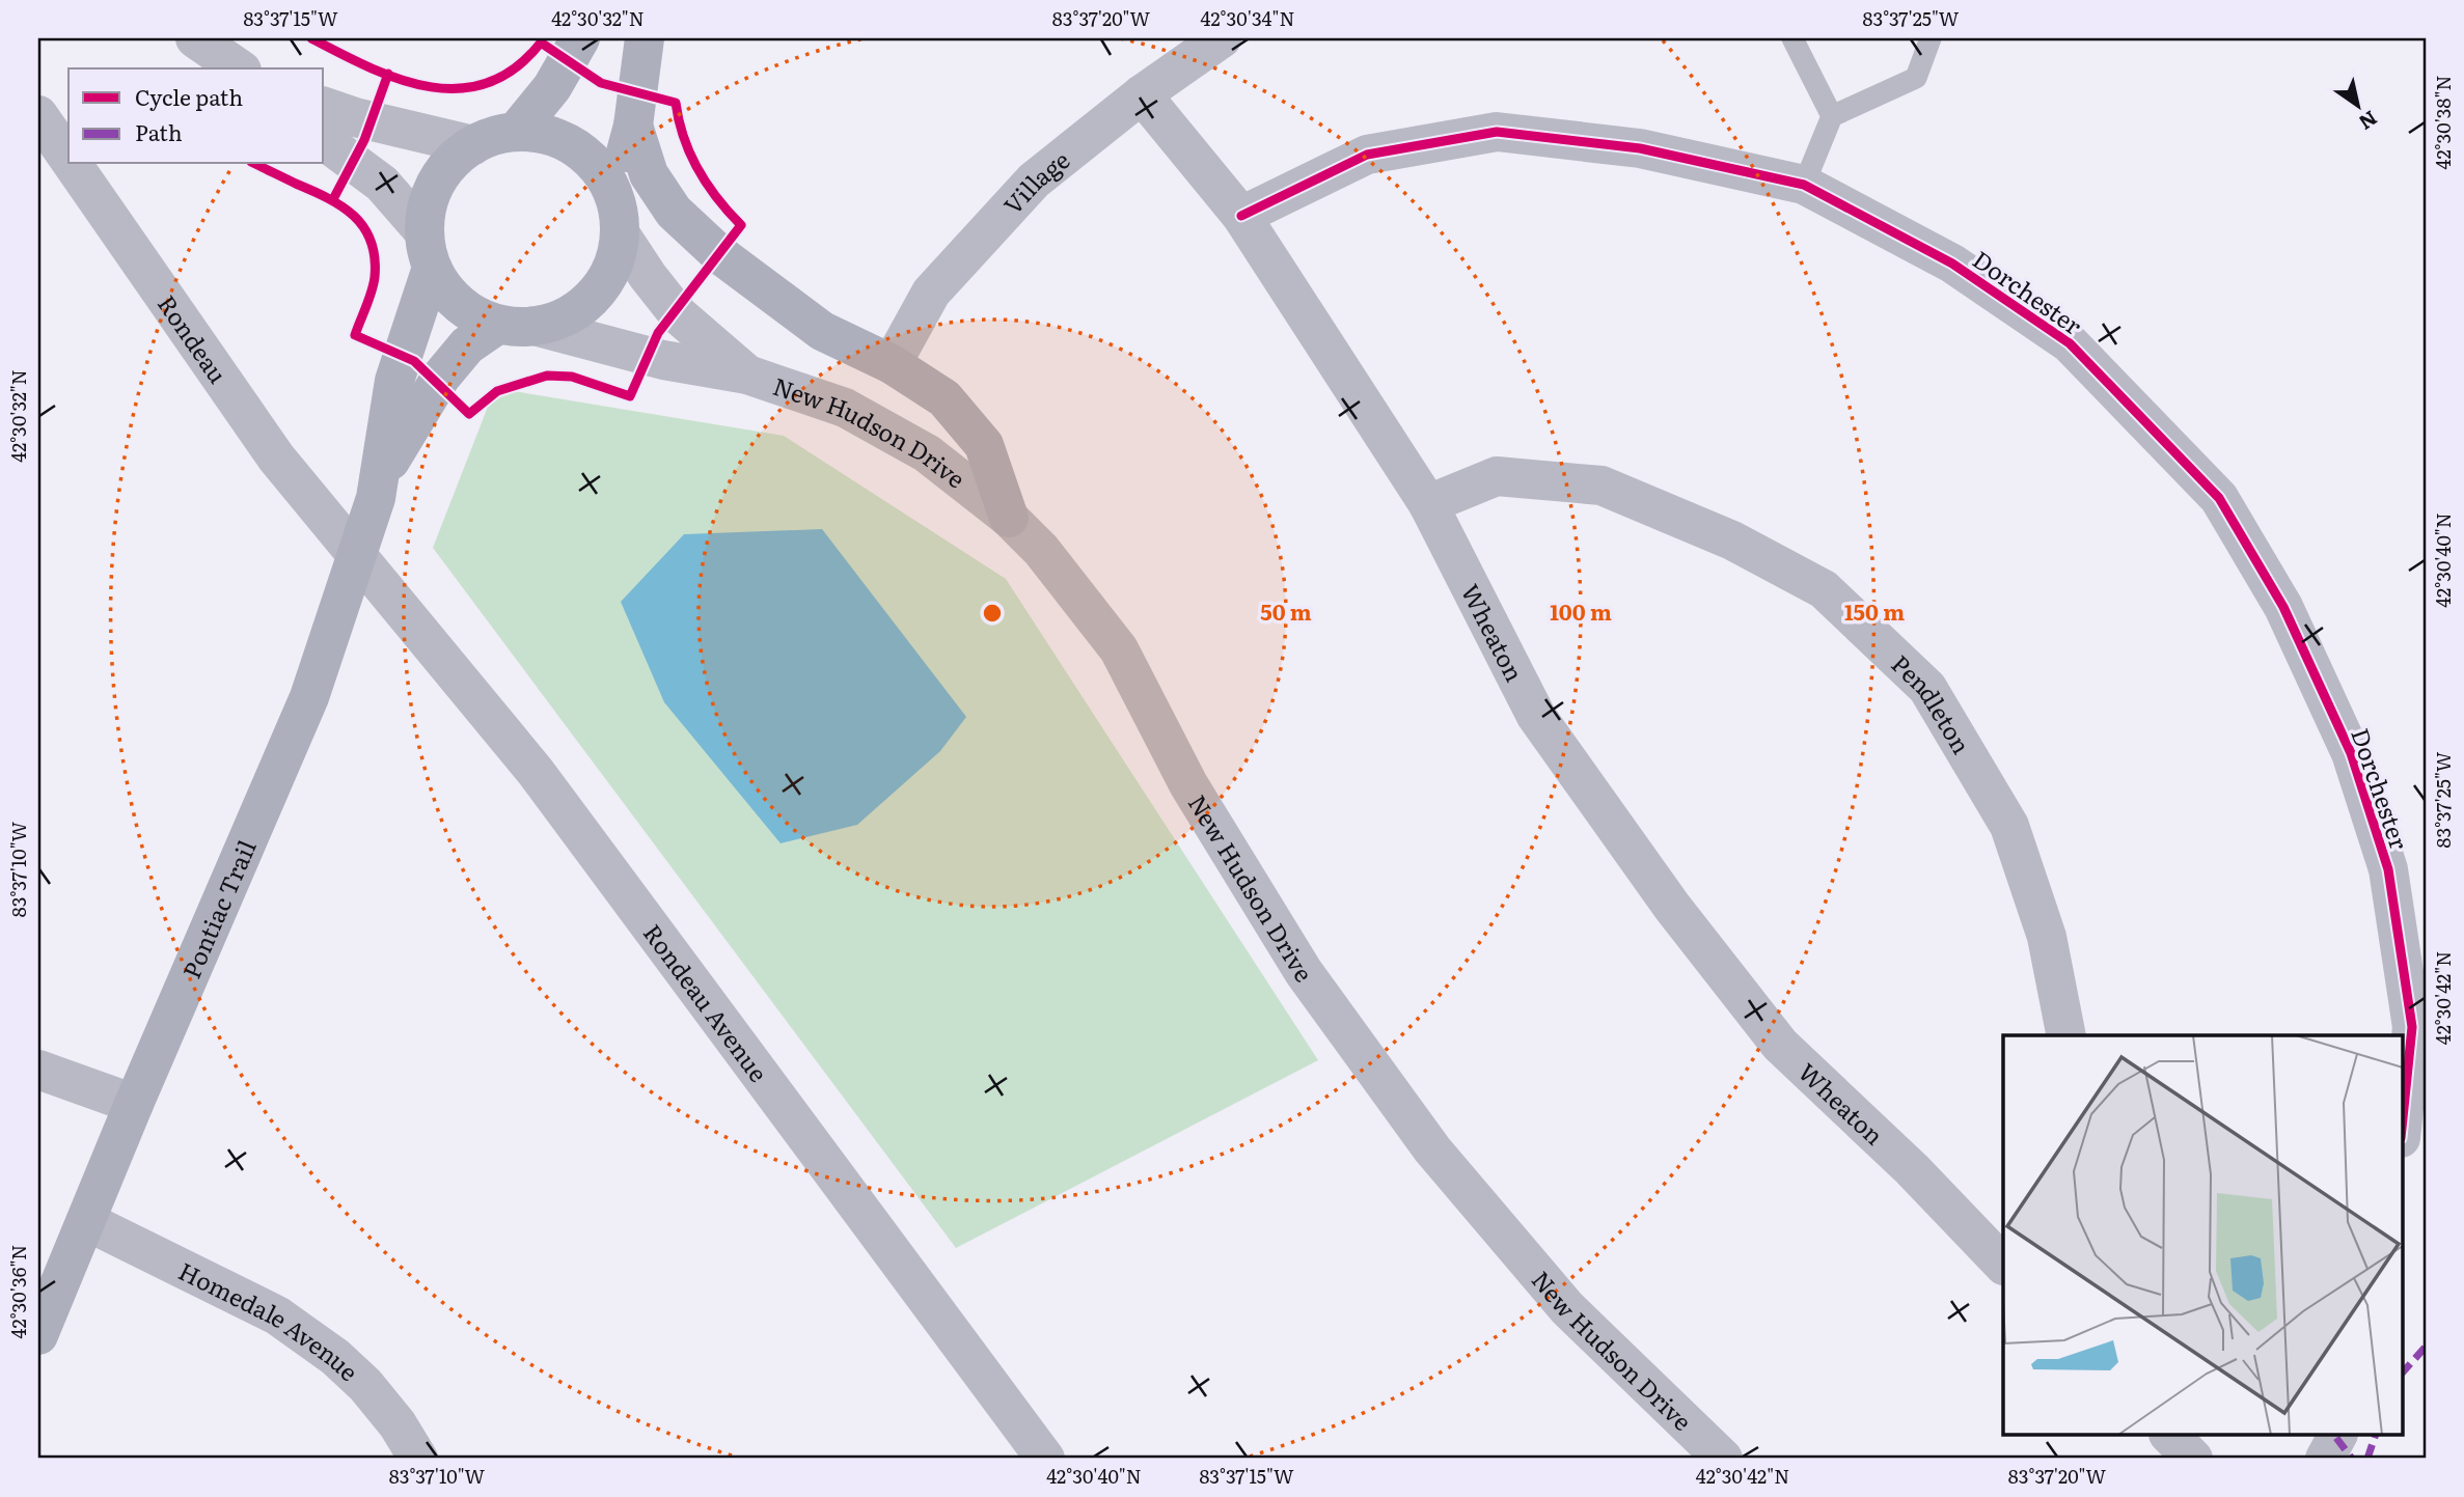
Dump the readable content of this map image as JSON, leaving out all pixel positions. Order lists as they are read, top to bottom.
{
  "streets": {
    "main road": ["Pontiac Trail"],
    "street": [
      "Village",
      "Dorchester",
      "Rondeau",
      "New Hudson Drive",
      "Wheaton",
      "Pendleton",
      "Rondeau Avenue",
      "Homedale Avenue"
    ]
  },
  "crossings": [
    ["Village", "Wheaton"],
    ["Dorchester", "Wheaton"],
    ["Rondeau", "Pontiac Trail"],
    ["Rondeau", "Rondeau Avenue"],
    ["New Hudson Drive", "Pontiac Trail"],
    ["Wheaton", "Pendleton"],
    ["Pontiac Trail", "Rondeau Avenue"],
    ["Pontiac Trail", "Homedale Avenue"]
  ],
  "legend": ["Cycle path", "Path"],
  "north": "bottom right",
  "coordinates": [
    "83°37'15\"W",
    "42°30'32\"N",
    "83°37'20\"W",
    "42°30'34\"N",
    "83°37'25\"W",
    "42°30'38\"N",
    "42°30'40\"N",
    "83°37'10\"W",
    "42°30'42\"N",
    "42°30'36\"N"
  ],
  "rings": ["50 m", "100 m", "150 m"]
}
